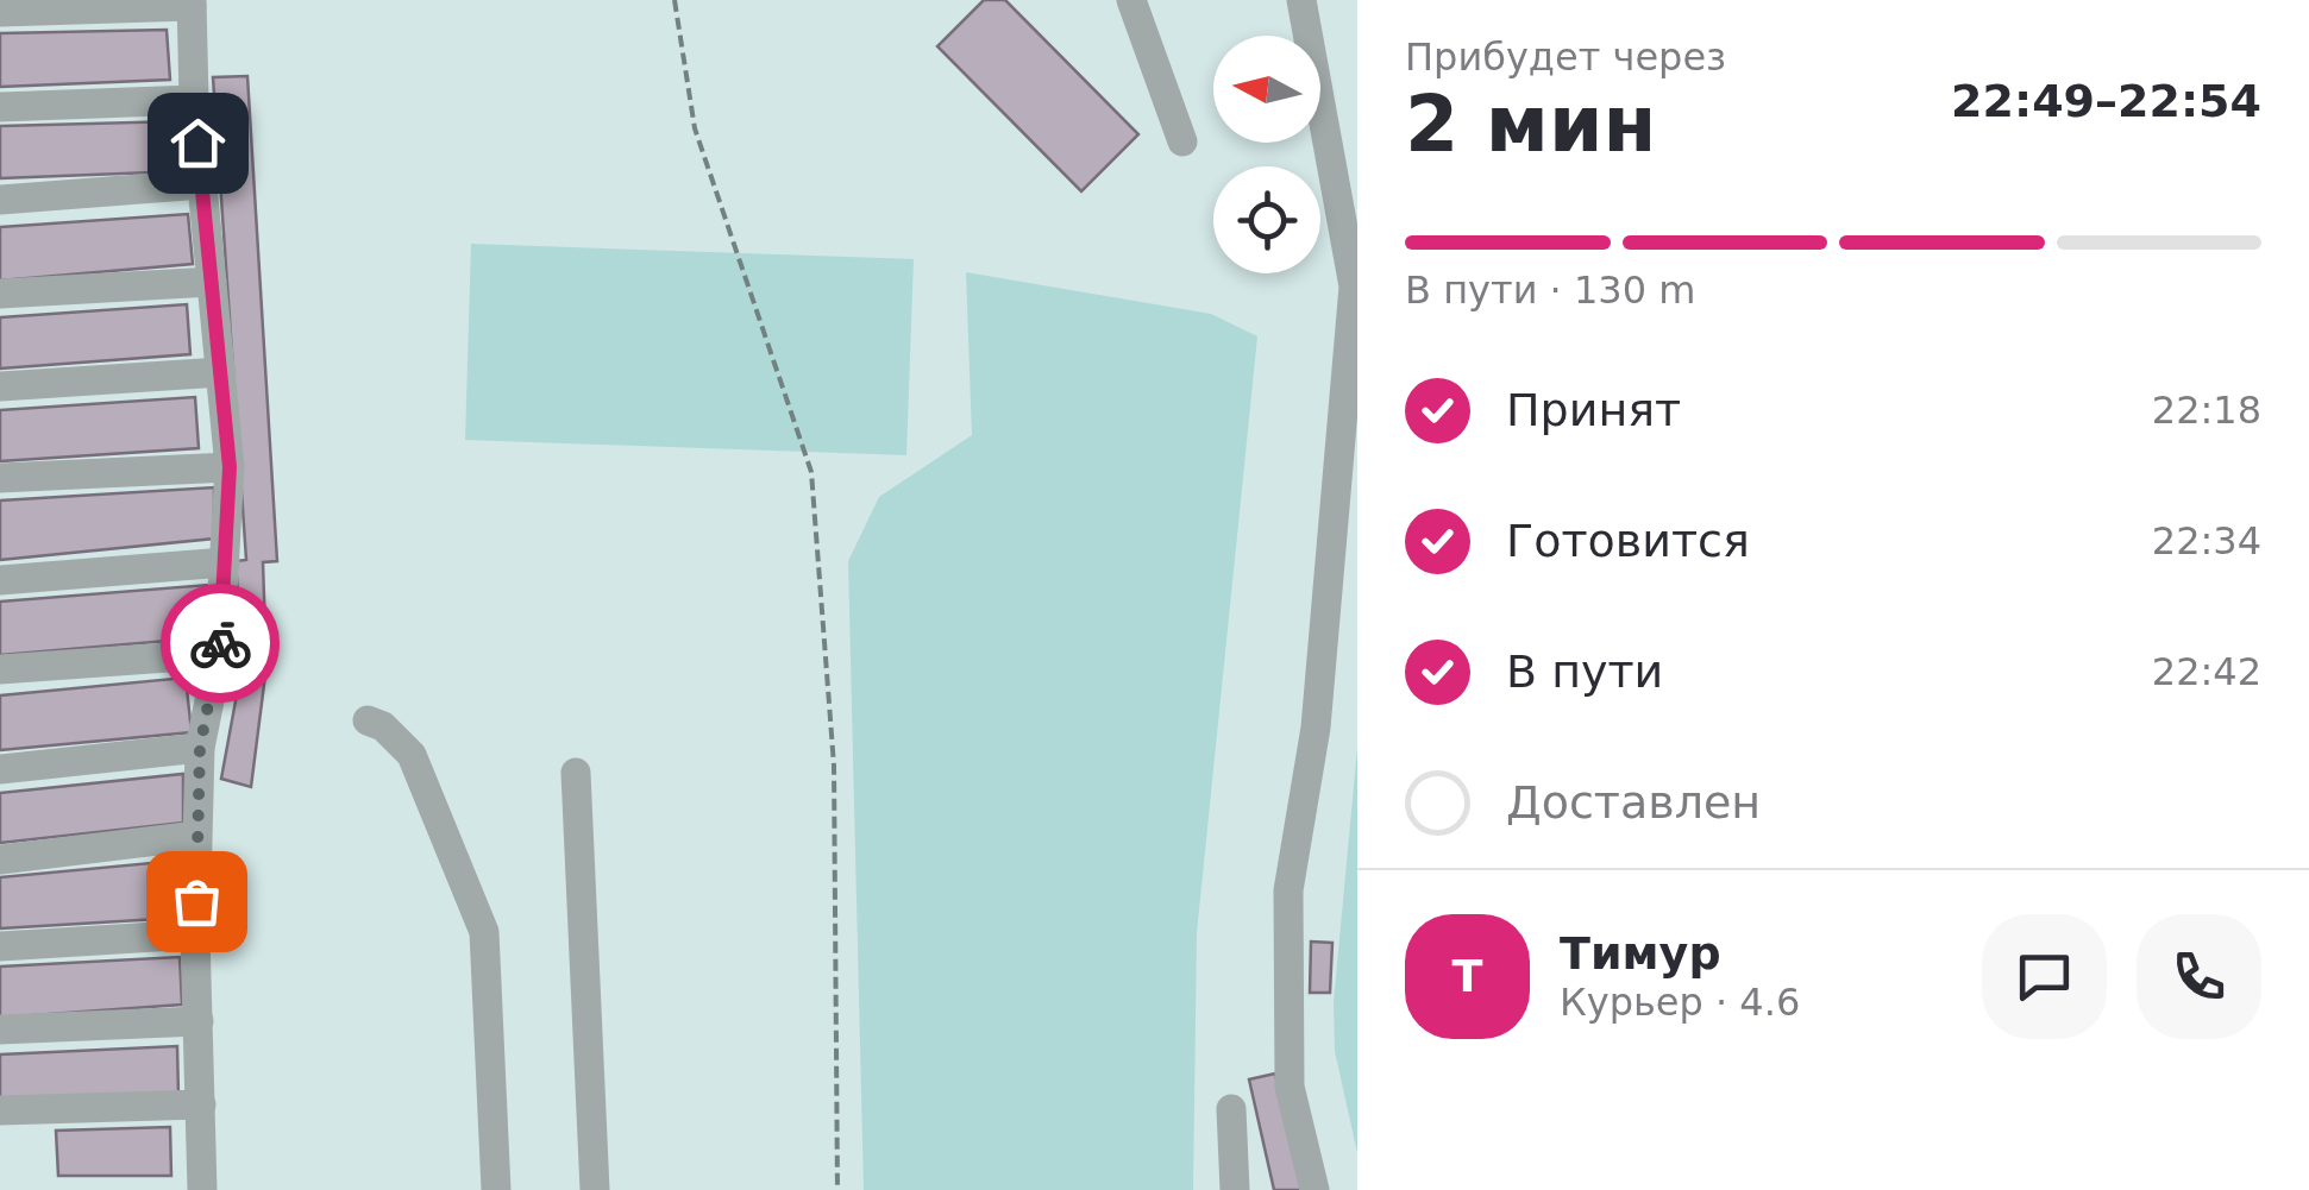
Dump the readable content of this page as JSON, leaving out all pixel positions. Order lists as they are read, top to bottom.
{
  "north": "left",
  "page": {
    "heading": ["2 мин", "Прибудет через", "22:49–22:54"],
    "panel": ["Тимур", "Курьер · 4.6"],
    "bar": "В пути · 130 m",
    "list": [
      ["Принят", "22:18"],
      ["Готовится", "22:34"],
      ["В пути", "22:42"],
      "Доставлен"
    ],
    "round": "Т"
  }
}
